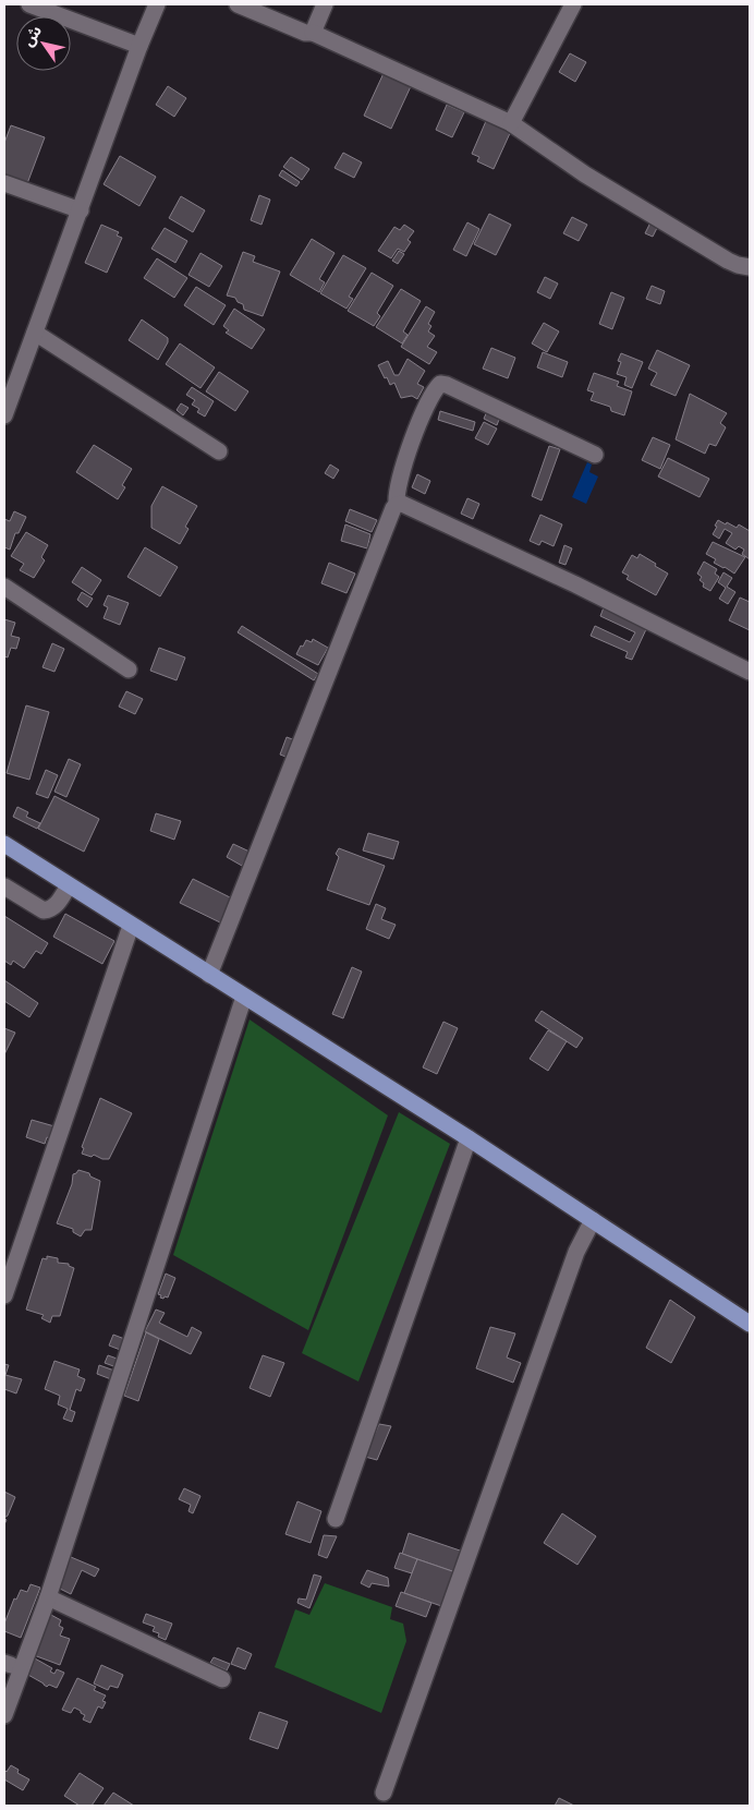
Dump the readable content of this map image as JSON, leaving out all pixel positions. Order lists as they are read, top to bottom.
{
  "north": "top left"
}
